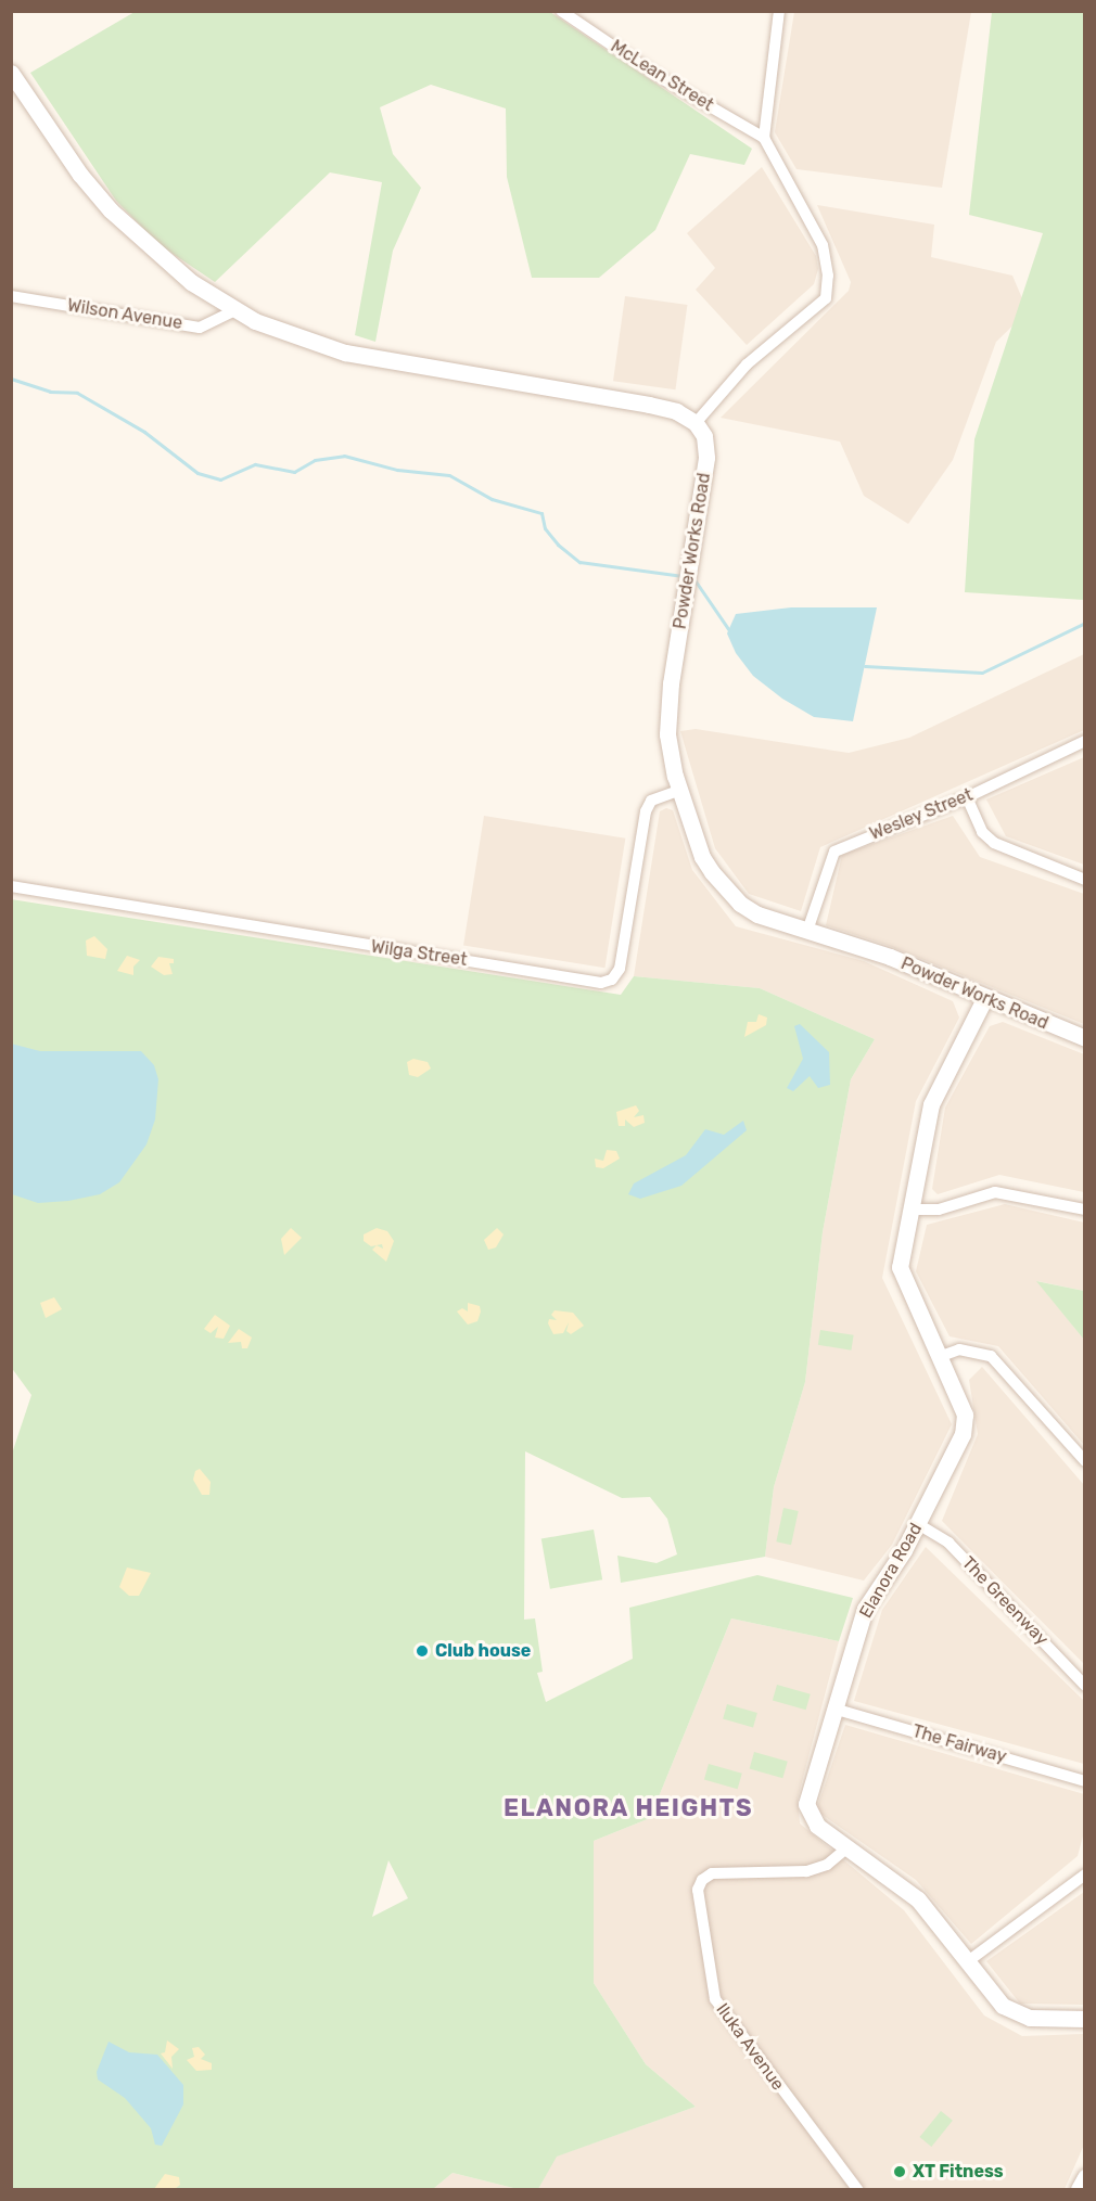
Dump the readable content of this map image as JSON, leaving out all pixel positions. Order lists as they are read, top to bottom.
{
  "streets": {
    "main road": ["Powder Works Road", "Elanora Road"],
    "street": [
      "McLean Street",
      "Wilson Avenue",
      "Wesley Street",
      "Wilga Street",
      "The Greenway",
      "The Fairway",
      "Iluka Avenue"
    ]
  },
  "crossings": [
    ["Powder Works Road", "Wesley Street"],
    ["Powder Works Road", "Wilga Street"],
    ["Powder Works Road", "Elanora Road"],
    ["Elanora Road", "The Greenway"],
    ["Elanora Road", "The Fairway"],
    ["Elanora Road", "Iluka Avenue"]
  ],
  "districts": ["ELANORA HEIGHTS"],
  "places": ["Club house", "XT Fitness"]
}
